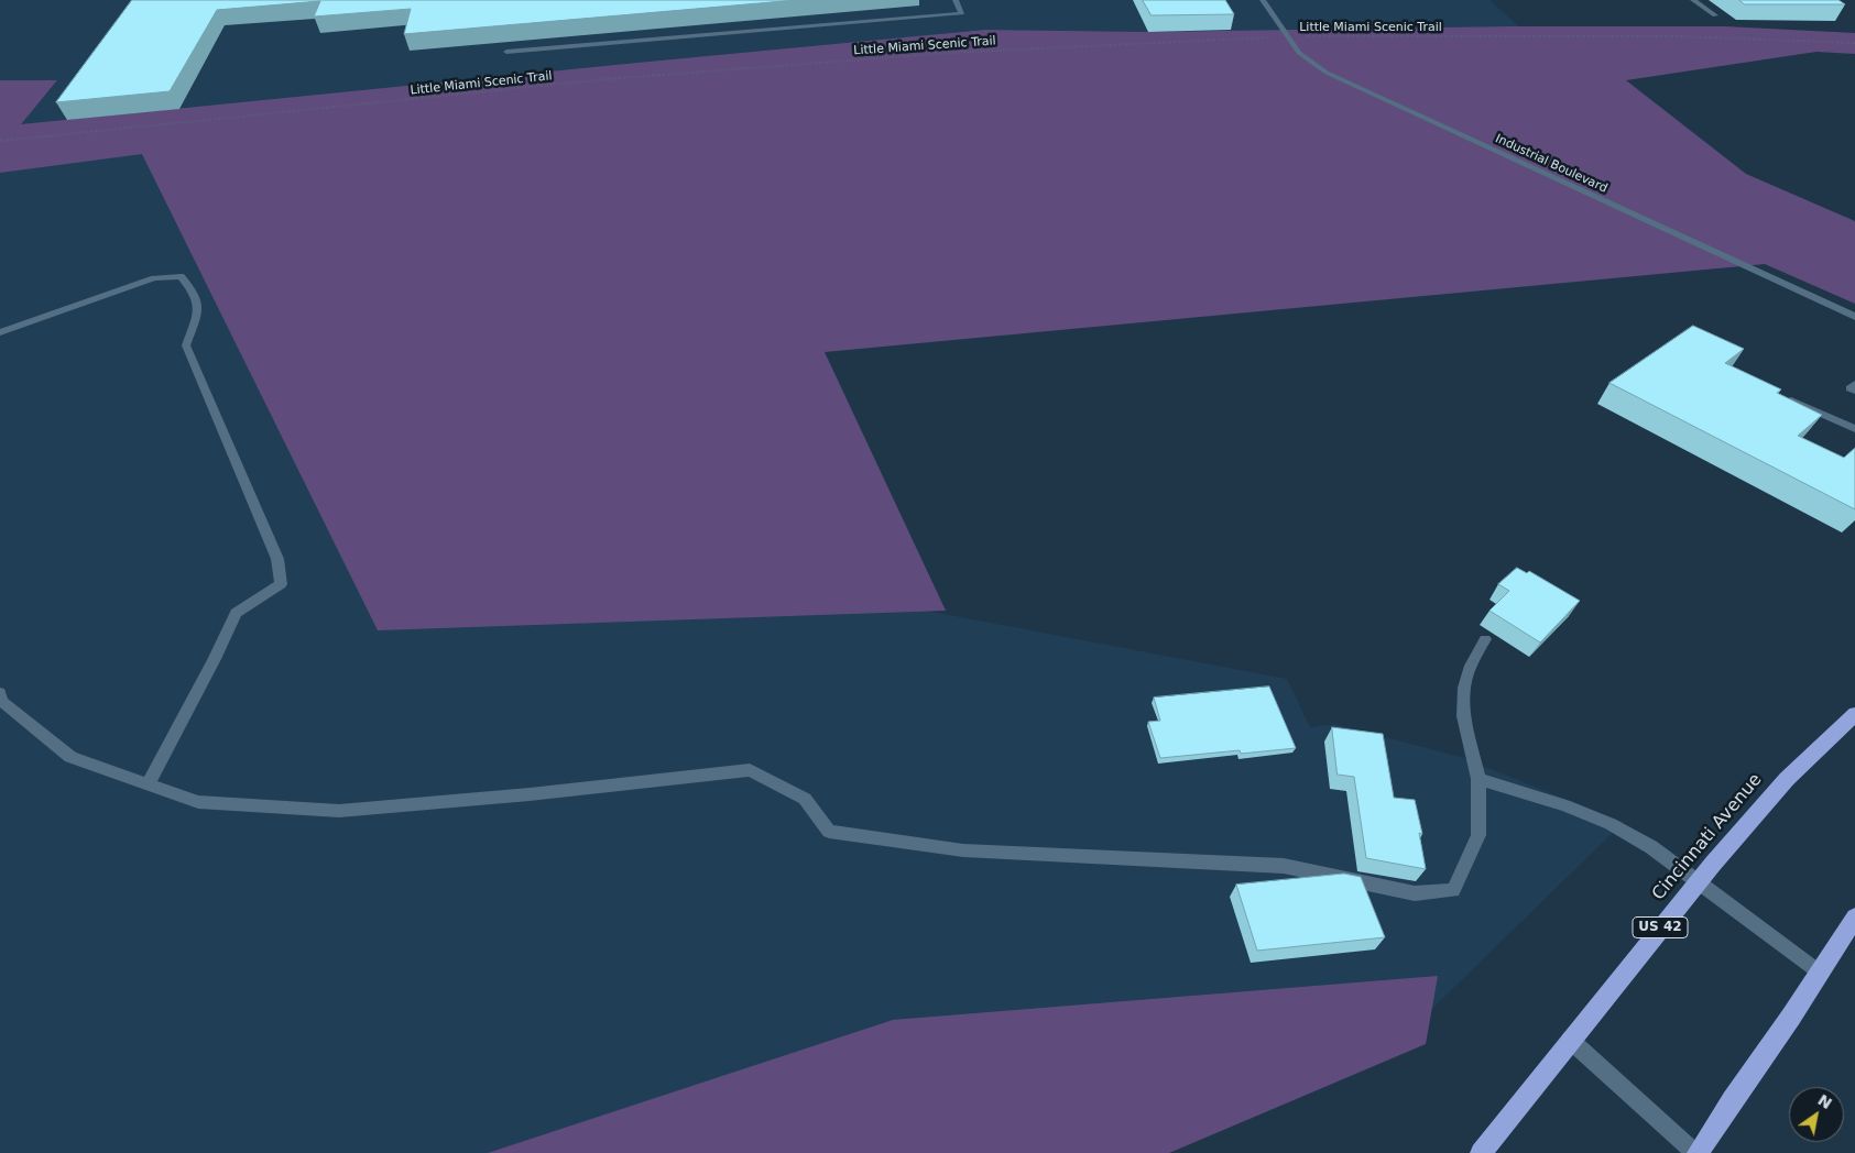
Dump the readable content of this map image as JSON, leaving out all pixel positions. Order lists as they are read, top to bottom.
{
  "streets": {
    "highway": ["Cincinnati Avenue", "US 42"],
    "street": ["Industrial Boulevard"],
    "path": ["Little Miami Scenic Trail"]
  },
  "crossings": [
    ["Little Miami Scenic Trail", "Industrial Boulevard"]
  ],
  "north": "top right"
}
